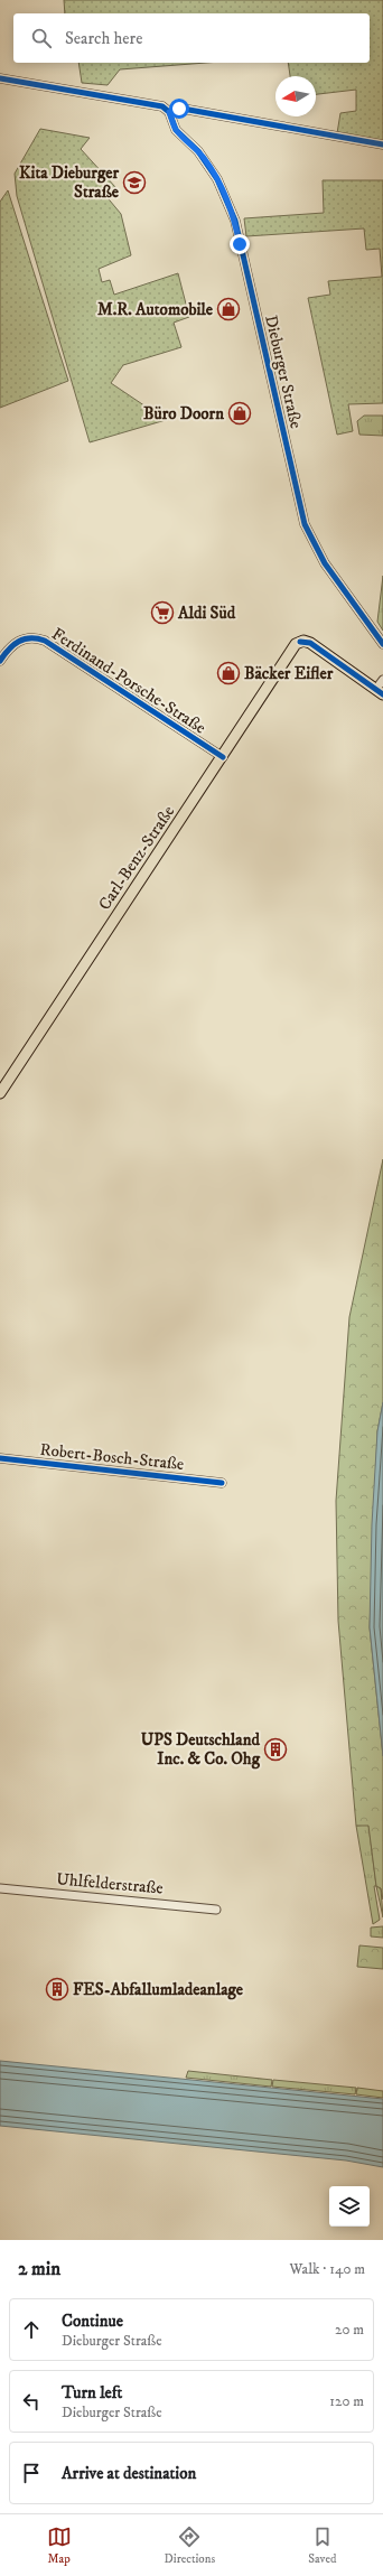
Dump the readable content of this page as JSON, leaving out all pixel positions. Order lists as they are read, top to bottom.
{
  "streets": {
    "main road": ["Carl-Benz-Straße"],
    "street": [
      "Dieburger Straße",
      "Ferdinand-Porsche-Straße",
      "Robert-Bosch-Straße",
      "Uhlfelderstraße"
    ]
  },
  "crossings": [
    ["Ferdinand-Porsche-Straße", "Carl-Benz-Straße"]
  ],
  "places": {
    "school or university": ["Kita Dieburger Straße"],
    "shop": ["M.R. Automobile", "Büro Doorn", "Bäcker Eifler"],
    "supermarket": ["Aldi Süd"],
    "building": ["UPS Deutschland Inc. & Co. Ohg", "FES-Abfallumladeanlage"]
  },
  "north": "left",
  "page": {
    "search": "Search here",
    "heading": ["2 min", "Walk · 140 m"],
    "list": [
      ["Continue", "Dieburger Straße", "20 m"],
      ["Turn left", "Dieburger Straße", "120 m"],
      "Arrive at destination"
    ],
    "nav": ["Map", "Directions", "Saved"]
  }
}
